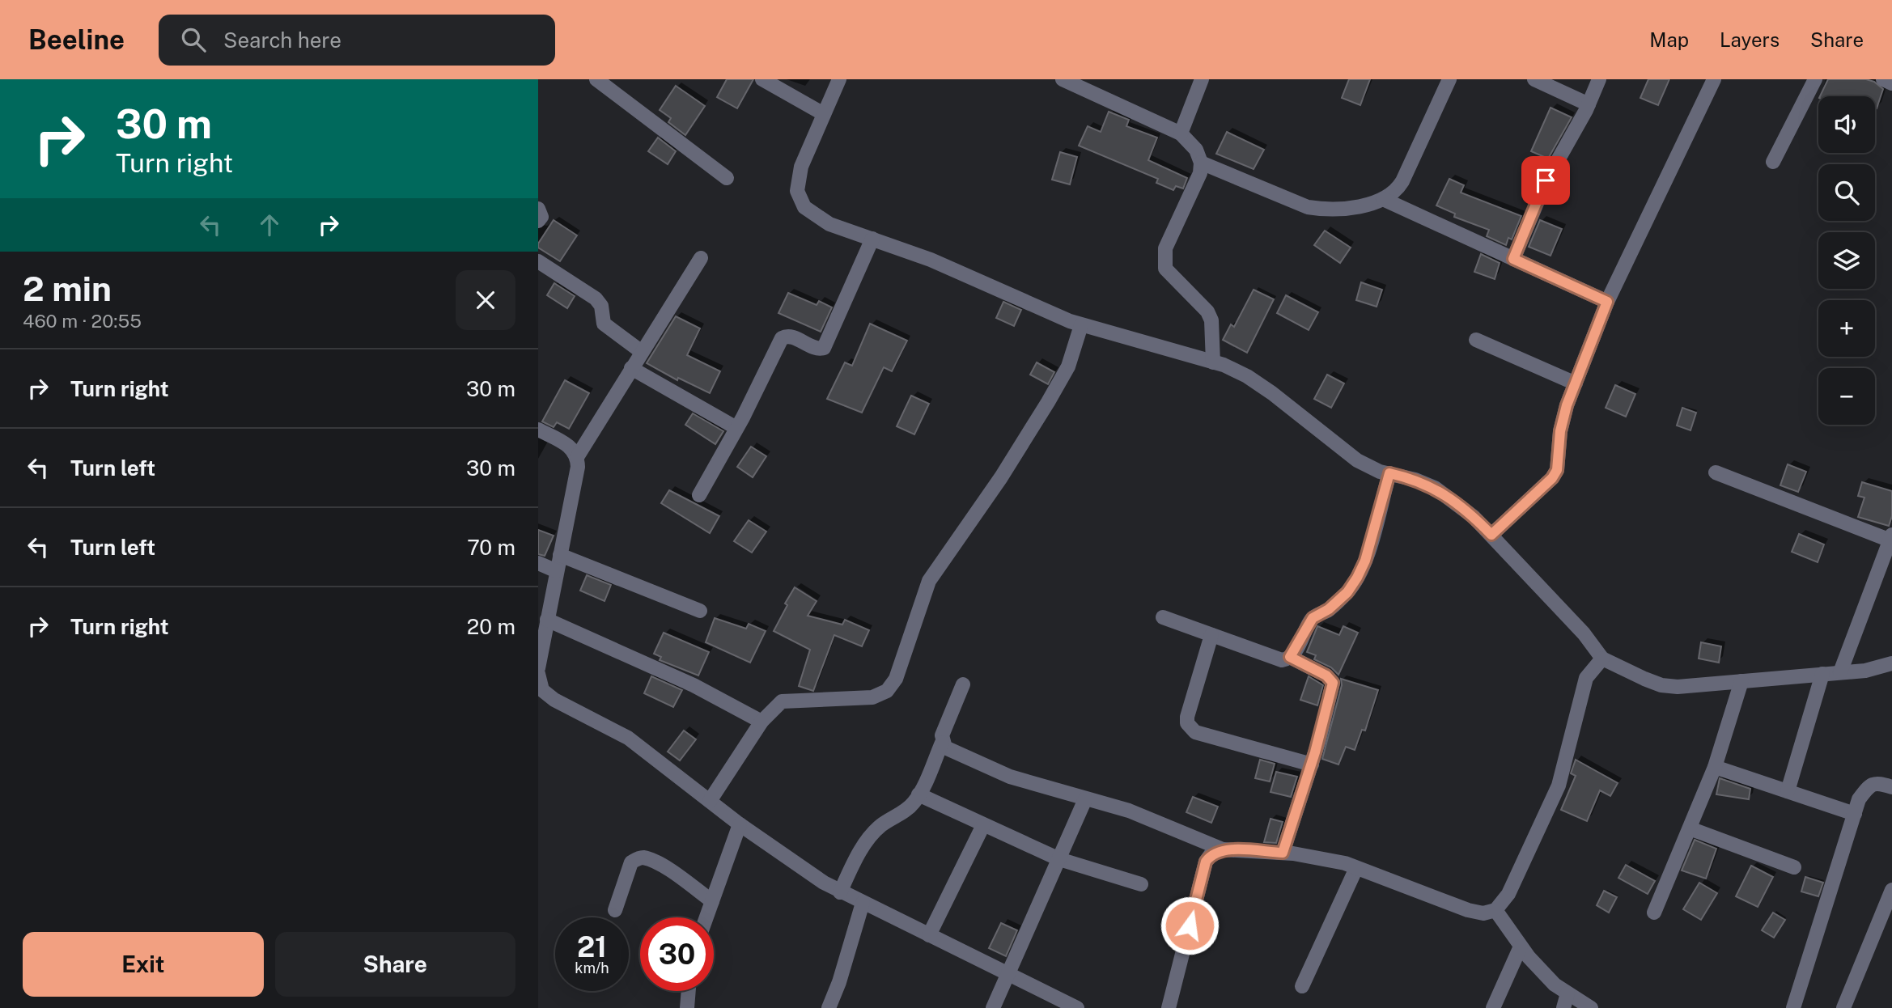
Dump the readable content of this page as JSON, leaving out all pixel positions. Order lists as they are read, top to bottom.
{
  "page": {
    "header": "Beeline",
    "search": "Search here",
    "nav": ["Map", "Layers", "Share"],
    "turn": ["30 m", "Turn right"],
    "map_buttons": ["+", "−"],
    "heading": ["2 min", "460 m · 20:55"],
    "list": [
      {
        "name": "Turn right",
        "value": "30 m"
      },
      {
        "name": "Turn left",
        "value": "30 m"
      },
      {
        "name": "Turn left",
        "value": "70 m"
      },
      {
        "name": "Turn right",
        "value": "20 m"
      }
    ],
    "speed": "21 km/h",
    "limit": "30",
    "buttons": ["Exit", "Share"]
  }
}
